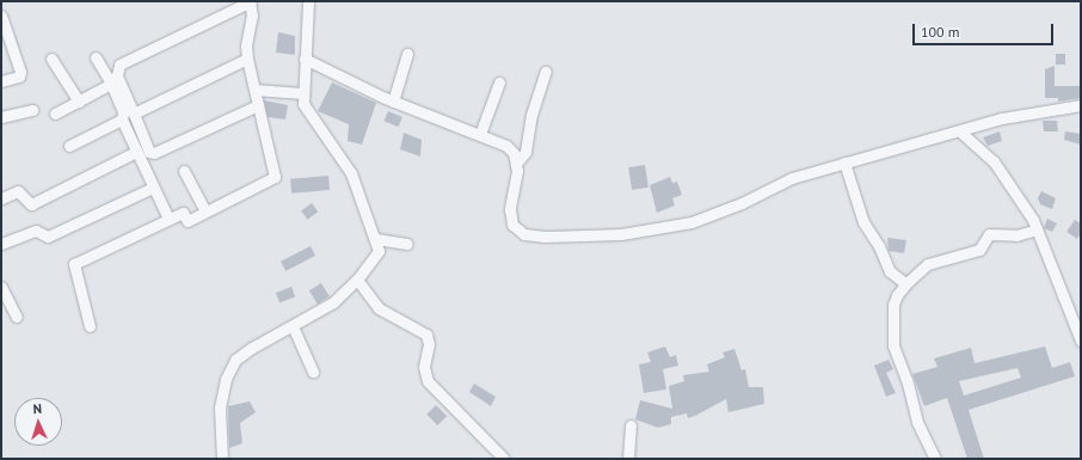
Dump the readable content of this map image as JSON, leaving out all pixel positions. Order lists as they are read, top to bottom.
{
  "scale_bar": "100 m",
  "north": "top"
}
